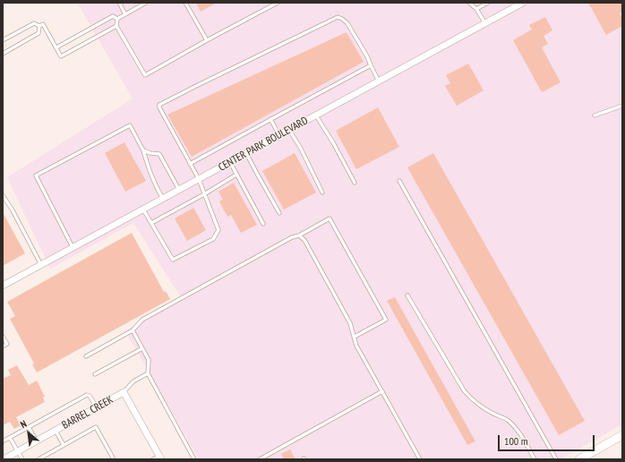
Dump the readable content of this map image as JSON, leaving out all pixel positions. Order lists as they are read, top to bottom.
{
  "streets": {
    "street": ["CENTER PARK BOULEVARD", "BARREL CREEK"]
  },
  "scale_bar": "100 m",
  "north": "top left"
}
